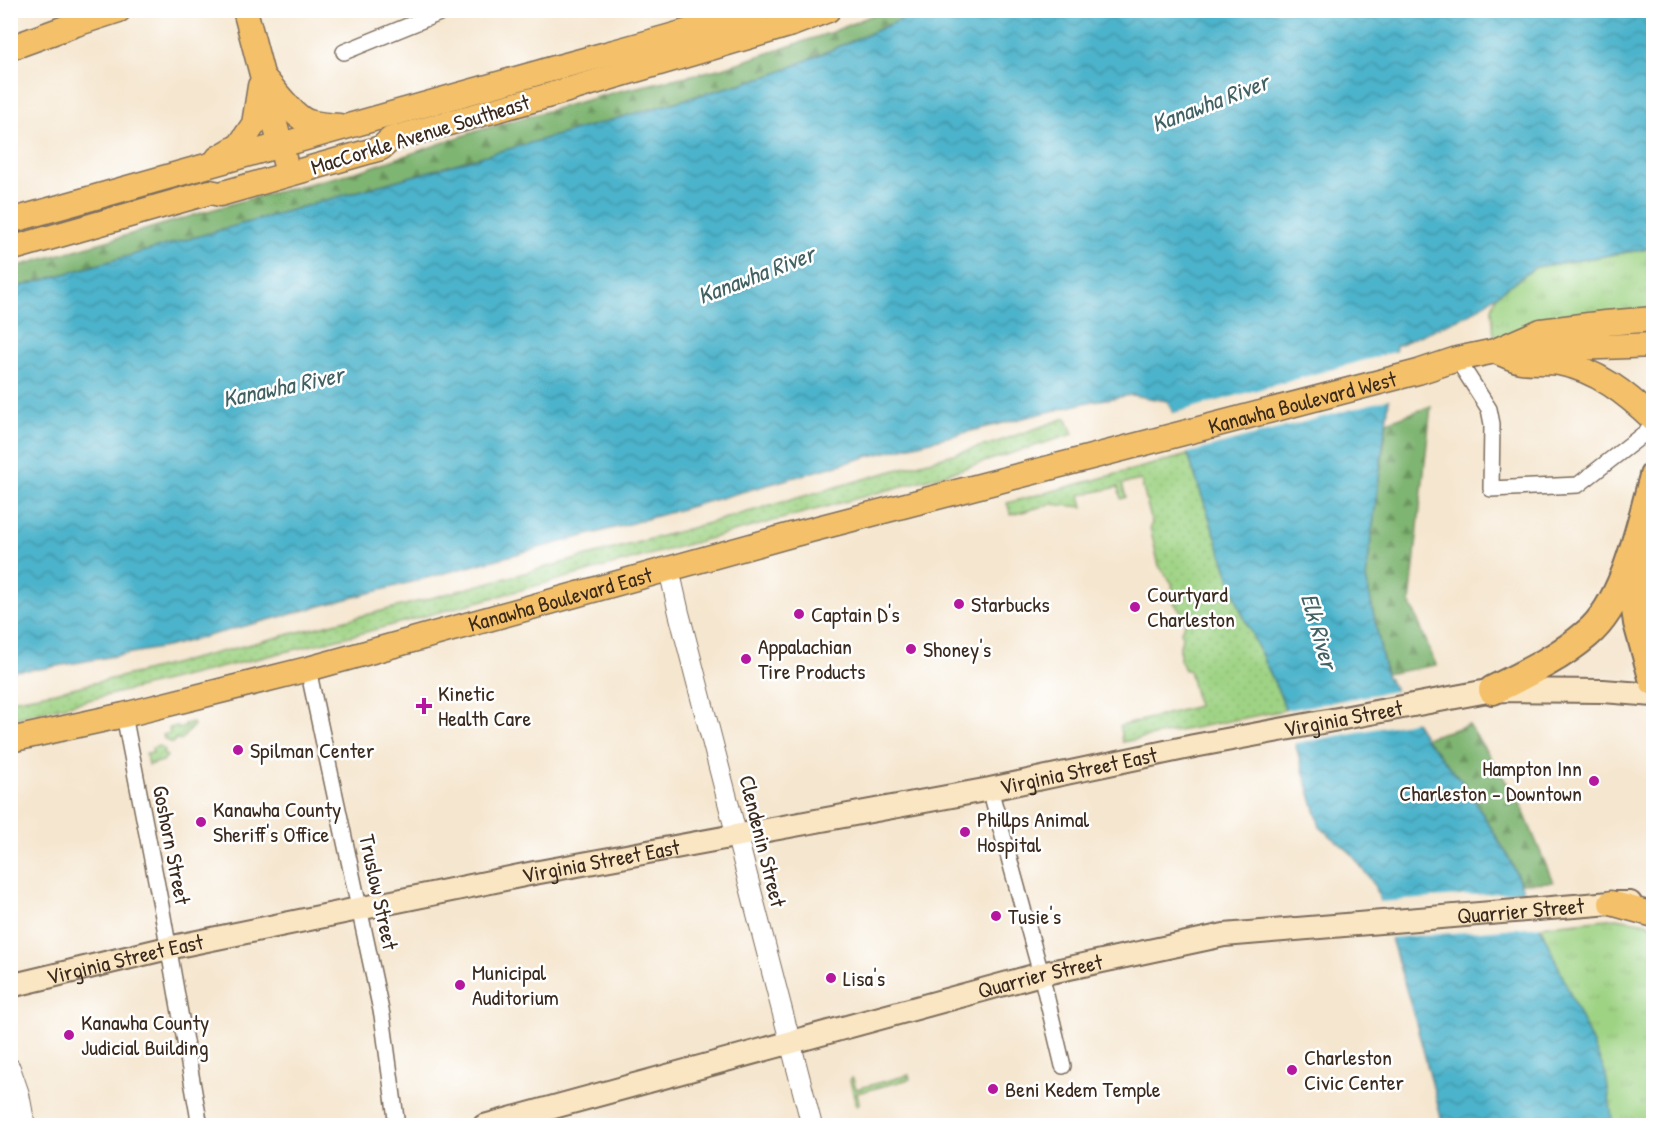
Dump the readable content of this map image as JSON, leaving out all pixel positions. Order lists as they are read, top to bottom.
{
  "streets": {
    "main road": [
      "MacCorkle Avenue Southeast",
      "Kanawha Boulevard West",
      "Kanawha Boulevard East",
      "Virginia Street",
      "Virginia Street East",
      "Quarrier Street"
    ],
    "street": ["Clendenin Street", "Goshorn Street", "Truslow Street"]
  },
  "crossings": [
    ["Kanawha Boulevard West", "Kanawha Boulevard East"],
    ["Kanawha Boulevard East", "Clendenin Street"],
    ["Kanawha Boulevard East", "Goshorn Street"],
    ["Kanawha Boulevard East", "Truslow Street"],
    ["Virginia Street", "Virginia Street East"],
    ["Virginia Street East", "Clendenin Street"],
    ["Virginia Street East", "Goshorn Street"],
    ["Virginia Street East", "Truslow Street"],
    ["Clendenin Street", "Quarrier Street"]
  ],
  "water": ["Kanawha River", "Elk River"],
  "places": {
    "other": [
      "Starbucks",
      "Courtyard Charleston",
      "Captain D's",
      "Shoney's",
      "Appalachian Tire Products",
      "Spilman Center",
      "Hampton Inn Charleston - Downtown",
      "Kanawha County Sheriff's Office",
      "Phillps Animal Hospital",
      "Tusie's",
      "Lisa's",
      "Municipal Auditorium",
      "Kanawha County Judicial Building",
      "Charleston Civic Center",
      "Beni Kedem Temple"
    ],
    "health": ["Kinetic Health Care"]
  }
}
